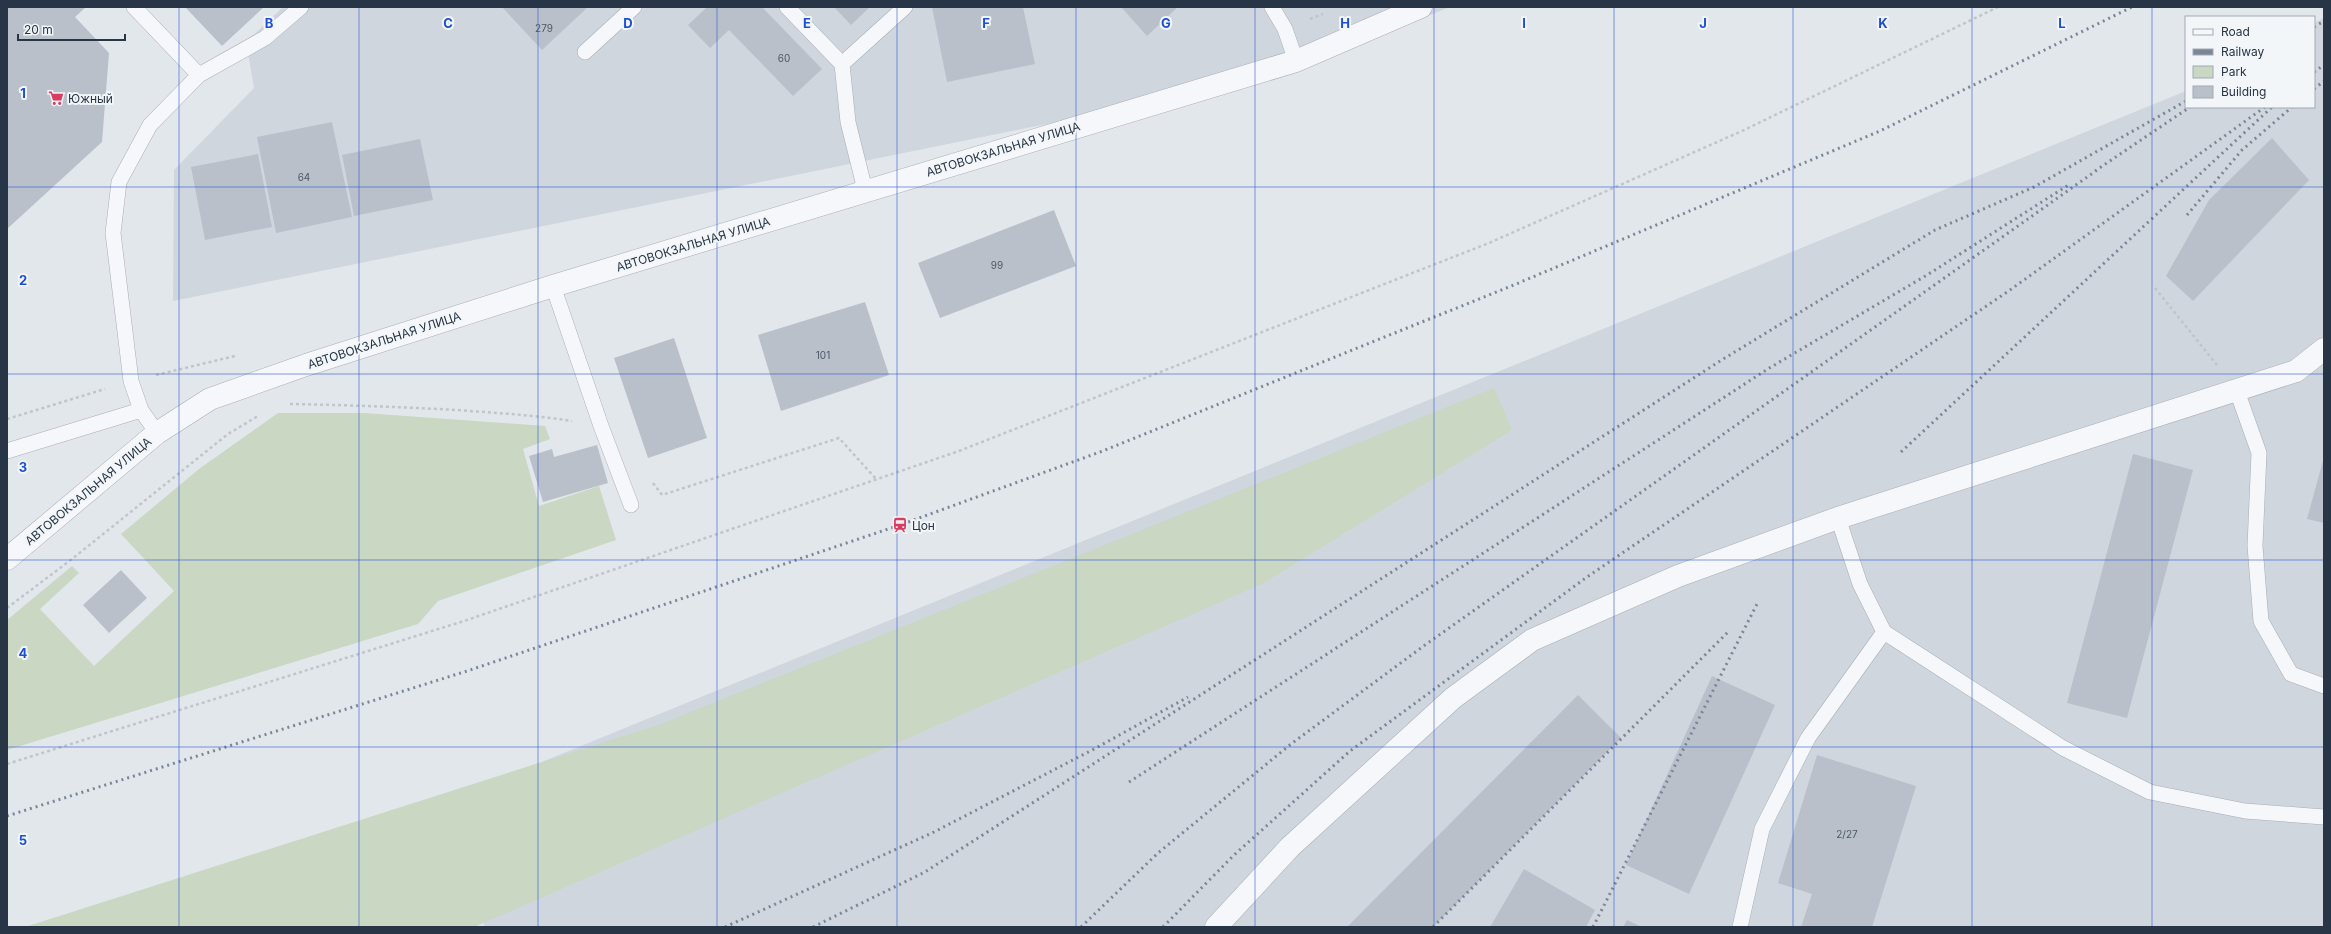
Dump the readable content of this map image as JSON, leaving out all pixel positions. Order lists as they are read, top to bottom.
{
  "streets": {
    "street": ["АВТОВОКЗАЛЬНАЯ УЛИЦА"]
  },
  "places": {
    "supermarket": ["Южный"],
    "station": ["Цон"]
  },
  "house_numbers": [
    "279",
    "60",
    "64",
    "99",
    "101",
    "2/27"
  ],
  "legend": [
    "Road",
    "Railway",
    "Park",
    "Building"
  ],
  "scale_bar": "20 m",
  "grid": {
    "columns": [
      "B",
      "C",
      "D",
      "E",
      "F",
      "G",
      "H",
      "I",
      "J",
      "K",
      "L"
    ],
    "rows": [
      "1",
      "2",
      "3",
      "4",
      "5"
    ]
  }
}
